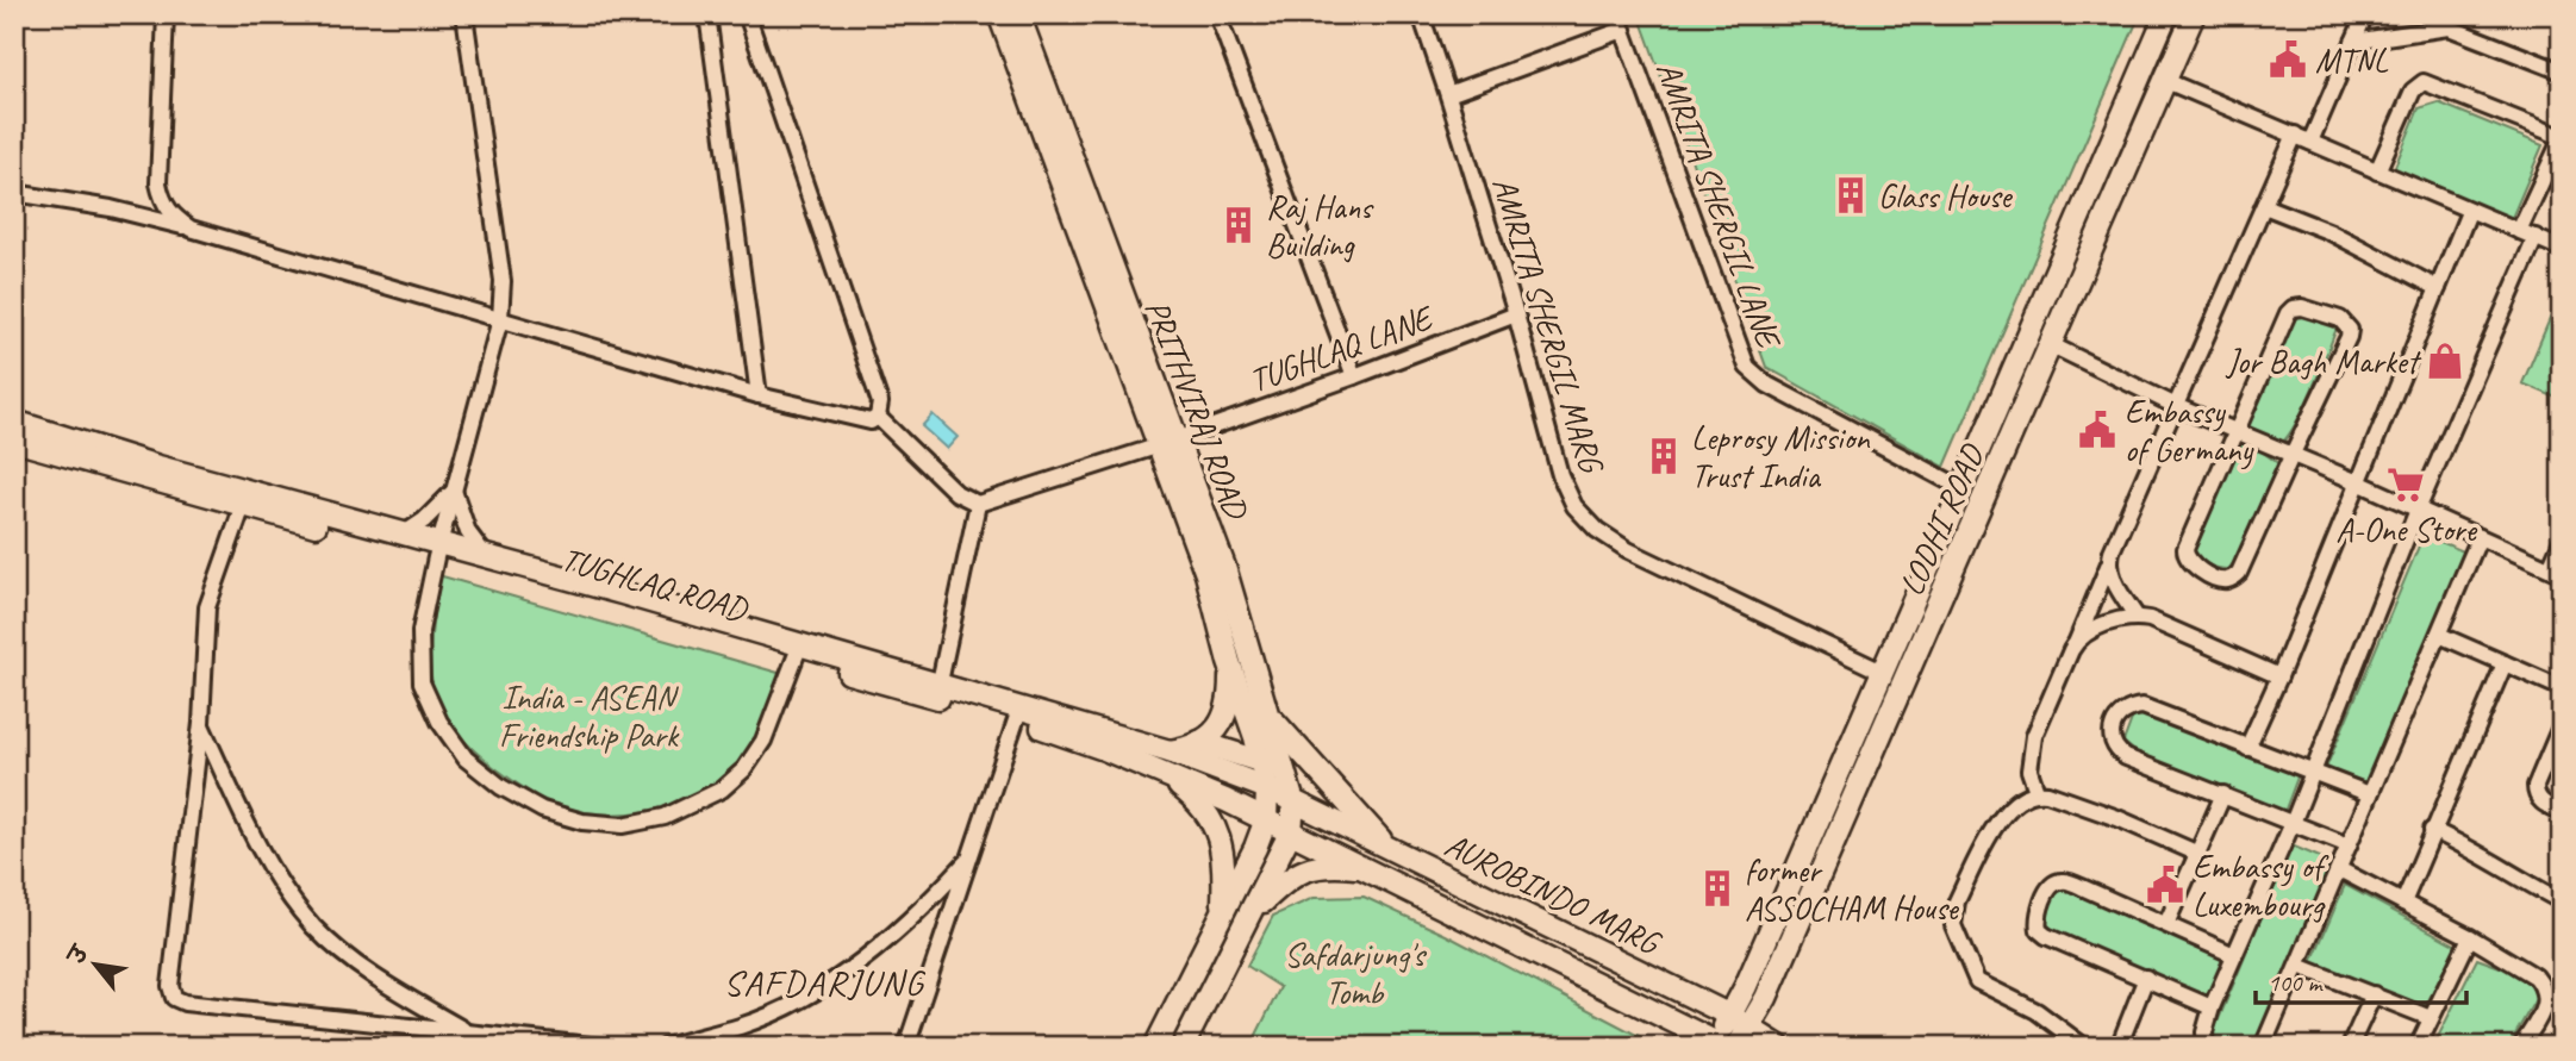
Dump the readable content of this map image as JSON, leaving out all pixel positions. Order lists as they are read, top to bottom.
{
  "streets": {
    "main road": [
      "PRITHVIRAJ ROAD",
      "LODHI ROAD",
      "TUGHLAQ ROAD",
      "AUROBINDO MARG"
    ],
    "street": ["AMRITA SHERGIL LANE", "AMRITA SHERGIL MARG", "TUGHLAQ LANE"]
  },
  "crossings": [
    ["AMRITA SHERGIL LANE", "LODHI ROAD"],
    ["AMRITA SHERGIL MARG", "TUGHLAQ LANE"],
    ["AMRITA SHERGIL MARG", "LODHI ROAD"],
    ["TUGHLAQ LANE", "PRITHVIRAJ ROAD"],
    ["PRITHVIRAJ ROAD", "TUGHLAQ ROAD"],
    ["PRITHVIRAJ ROAD", "AUROBINDO MARG"],
    ["LODHI ROAD", "AUROBINDO MARG"],
    ["TUGHLAQ ROAD", "AUROBINDO MARG"]
  ],
  "districts": ["SAFDARJUNG"],
  "parks": ["India - ASEAN Friendship Park", "Safdarjung's Tomb"],
  "places": {
    "public building": ["MTNL", "Embassy of Germany", "Embassy of Luxembourg"],
    "building": [
      "Glass House",
      "Raj Hans Building",
      "Leprosy Mission Trust India",
      "former ASSOCHAM House"
    ],
    "shop": ["Jor Bagh Market"],
    "supermarket": ["A-One Store"]
  },
  "scale_bar": "100 m",
  "north": "top left"
}
